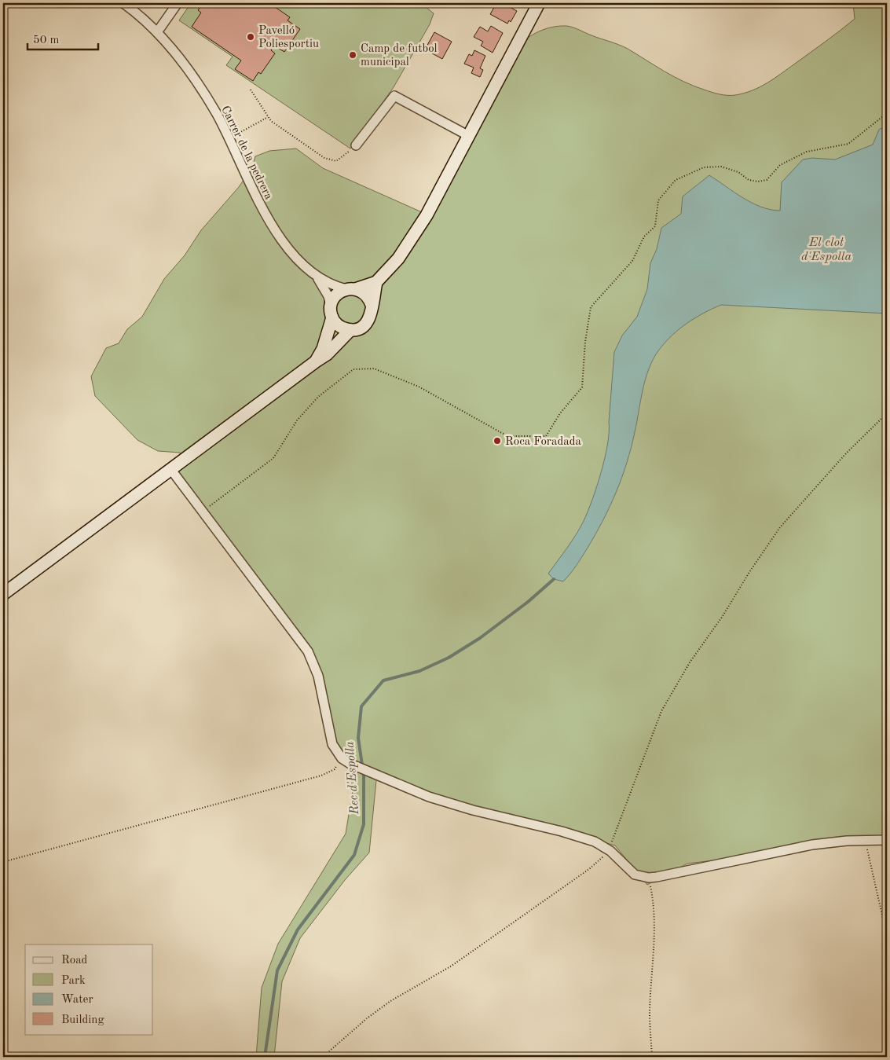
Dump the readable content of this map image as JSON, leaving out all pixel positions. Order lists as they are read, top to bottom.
{
  "streets": {
    "street": ["Carrer de la pedrera"]
  },
  "water": ["El clot d'Espolla", "Rec d'Espolla"],
  "places": ["Pavelló Poliesportiu", "Camp de futbol municipal", "Roca Foradada"],
  "legend": [
    "Road",
    "Park",
    "Water",
    "Building"
  ],
  "scale_bar": "50 m"
}
